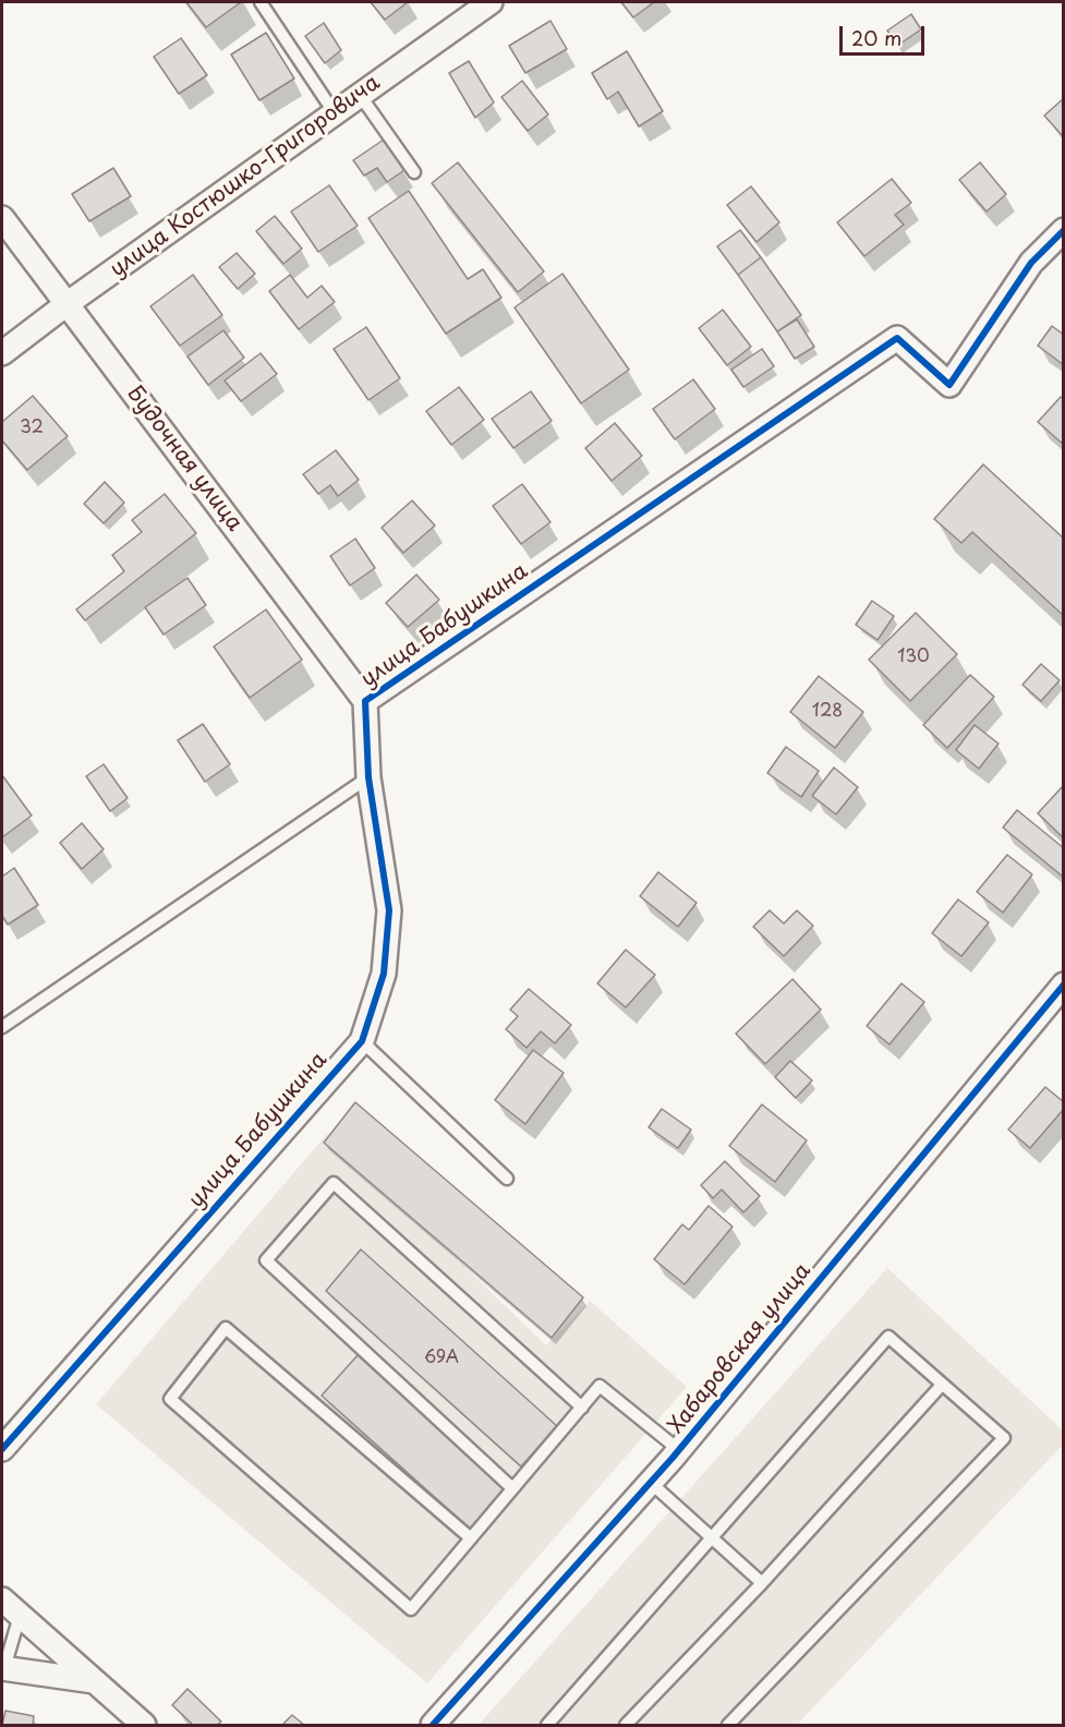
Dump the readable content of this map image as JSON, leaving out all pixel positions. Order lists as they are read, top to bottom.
{
  "streets": {
    "street": [
      "улица Костюшко-Григоровича",
      "Будочная улица",
      "улица Бабушкина",
      "Хабаровская улица"
    ]
  },
  "crossings": [
    ["улица Костюшко-Григоровича", "Будочная улица"],
    ["Будочная улица", "улица Бабушкина"]
  ],
  "house_numbers": [
    "32",
    "130",
    "128",
    "69А"
  ],
  "scale_bar": "20 m"
}
